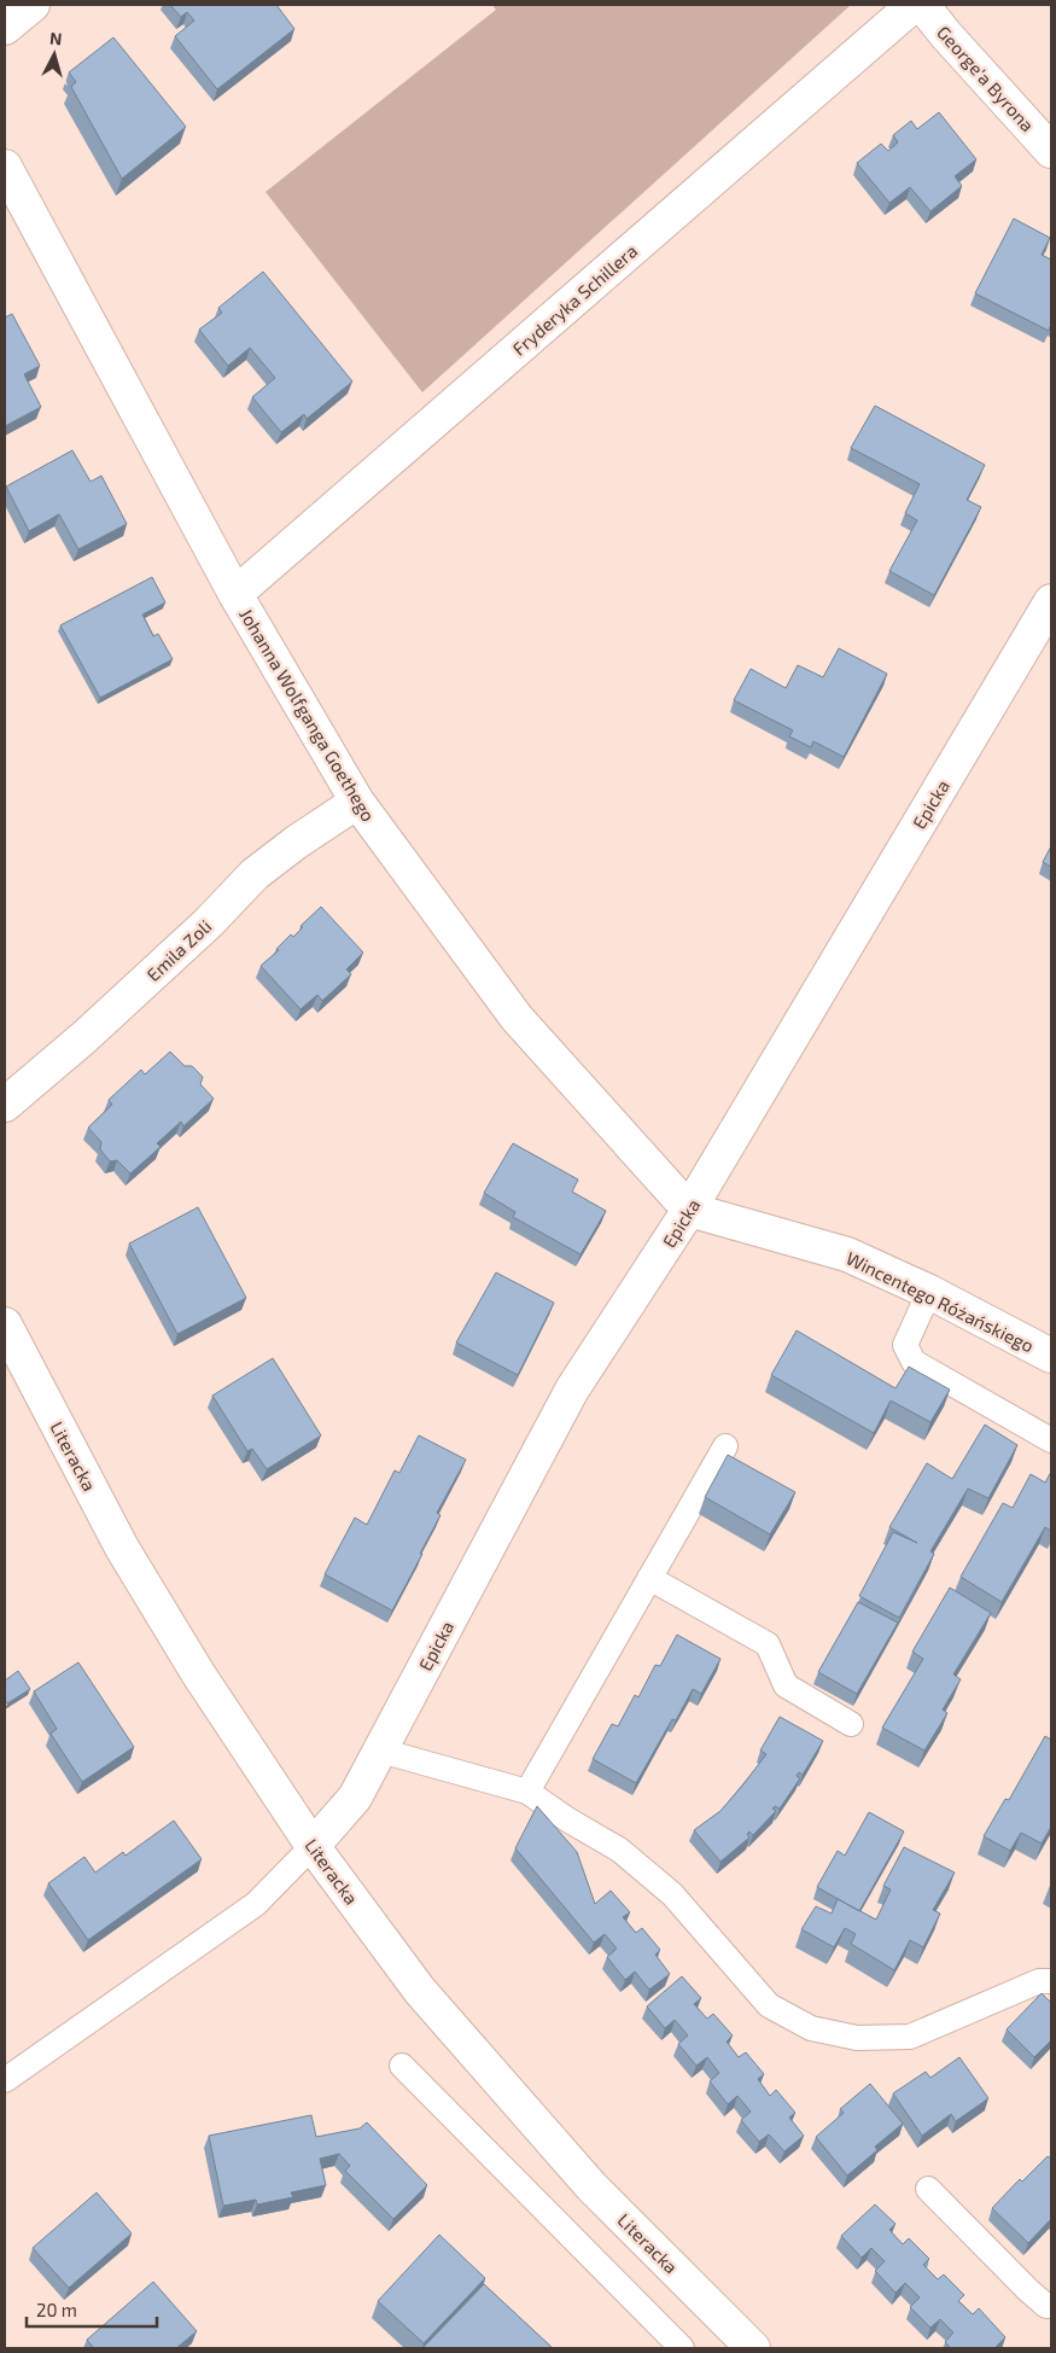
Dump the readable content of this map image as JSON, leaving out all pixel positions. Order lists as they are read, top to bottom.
{
  "streets": {
    "street": [
      "George'a Byrona",
      "Fryderyka Schillera",
      "Johanna Wolfganga Goethego",
      "Epicka",
      "Emila Zoli",
      "Wincentego Różańskiego",
      "Literacka"
    ]
  },
  "crossings": [
    ["Fryderyka Schillera", "Johanna Wolfganga Goethego"],
    ["Johanna Wolfganga Goethego", "Epicka"],
    ["Johanna Wolfganga Goethego", "Emila Zoli"],
    ["Johanna Wolfganga Goethego", "Wincentego Różańskiego"],
    ["Epicka", "Wincentego Różańskiego"],
    ["Epicka", "Literacka"]
  ],
  "scale_bar": "20 m",
  "north": "top"
}
